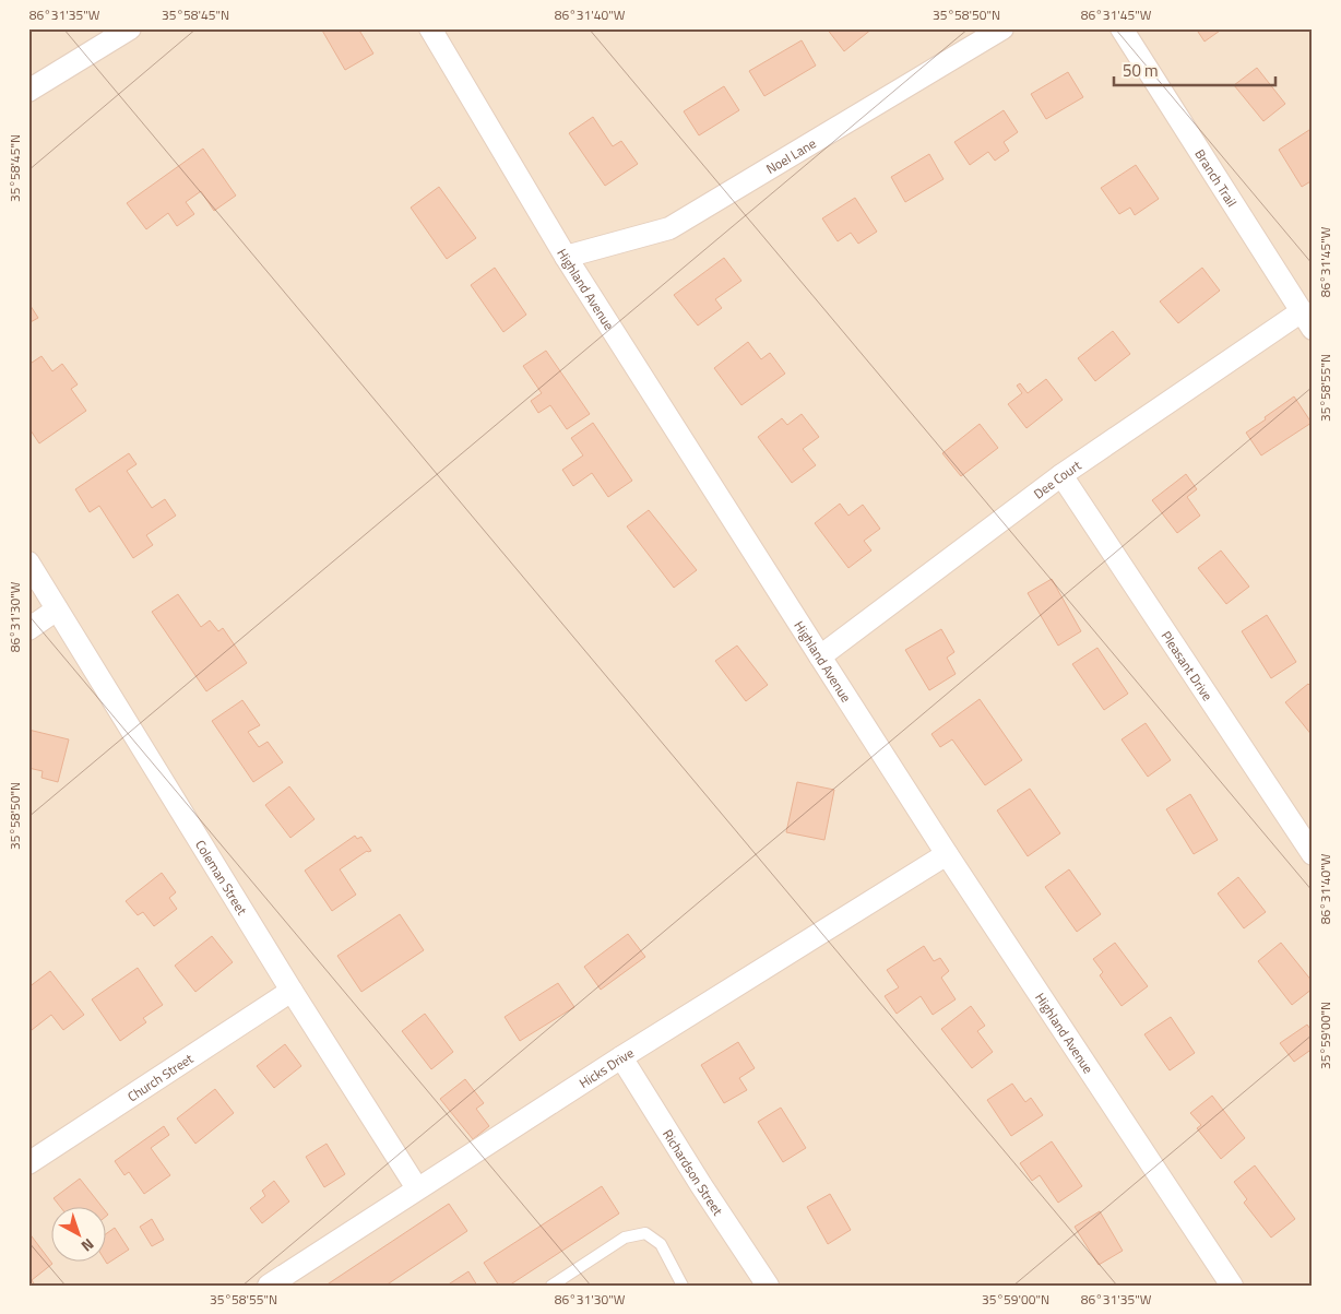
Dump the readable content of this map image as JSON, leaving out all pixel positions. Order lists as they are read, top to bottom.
{
  "streets": {
    "street": [
      "Noel Lane",
      "Branch Trail",
      "Highland Avenue",
      "Dee Court",
      "Pleasant Drive",
      "Coleman Street",
      "Hicks Drive",
      "Church Street",
      "Richardson Street"
    ]
  },
  "crossings": [
    ["Noel Lane", "Highland Avenue"],
    ["Branch Trail", "Dee Court"],
    ["Highland Avenue", "Dee Court"],
    ["Highland Avenue", "Hicks Drive"],
    ["Dee Court", "Pleasant Drive"],
    ["Coleman Street", "Hicks Drive"],
    ["Coleman Street", "Church Street"],
    ["Hicks Drive", "Richardson Street"]
  ],
  "scale_bar": "50 m",
  "north": "bottom right",
  "coordinates": [
    "86°31'35\"W",
    "35°58'45\"N",
    "86°31'40\"W",
    "35°58'50\"N",
    "86°31'45\"W",
    "35°58'55\"N",
    "86°31'30\"W",
    "35°59'00\"N"
  ]
}
